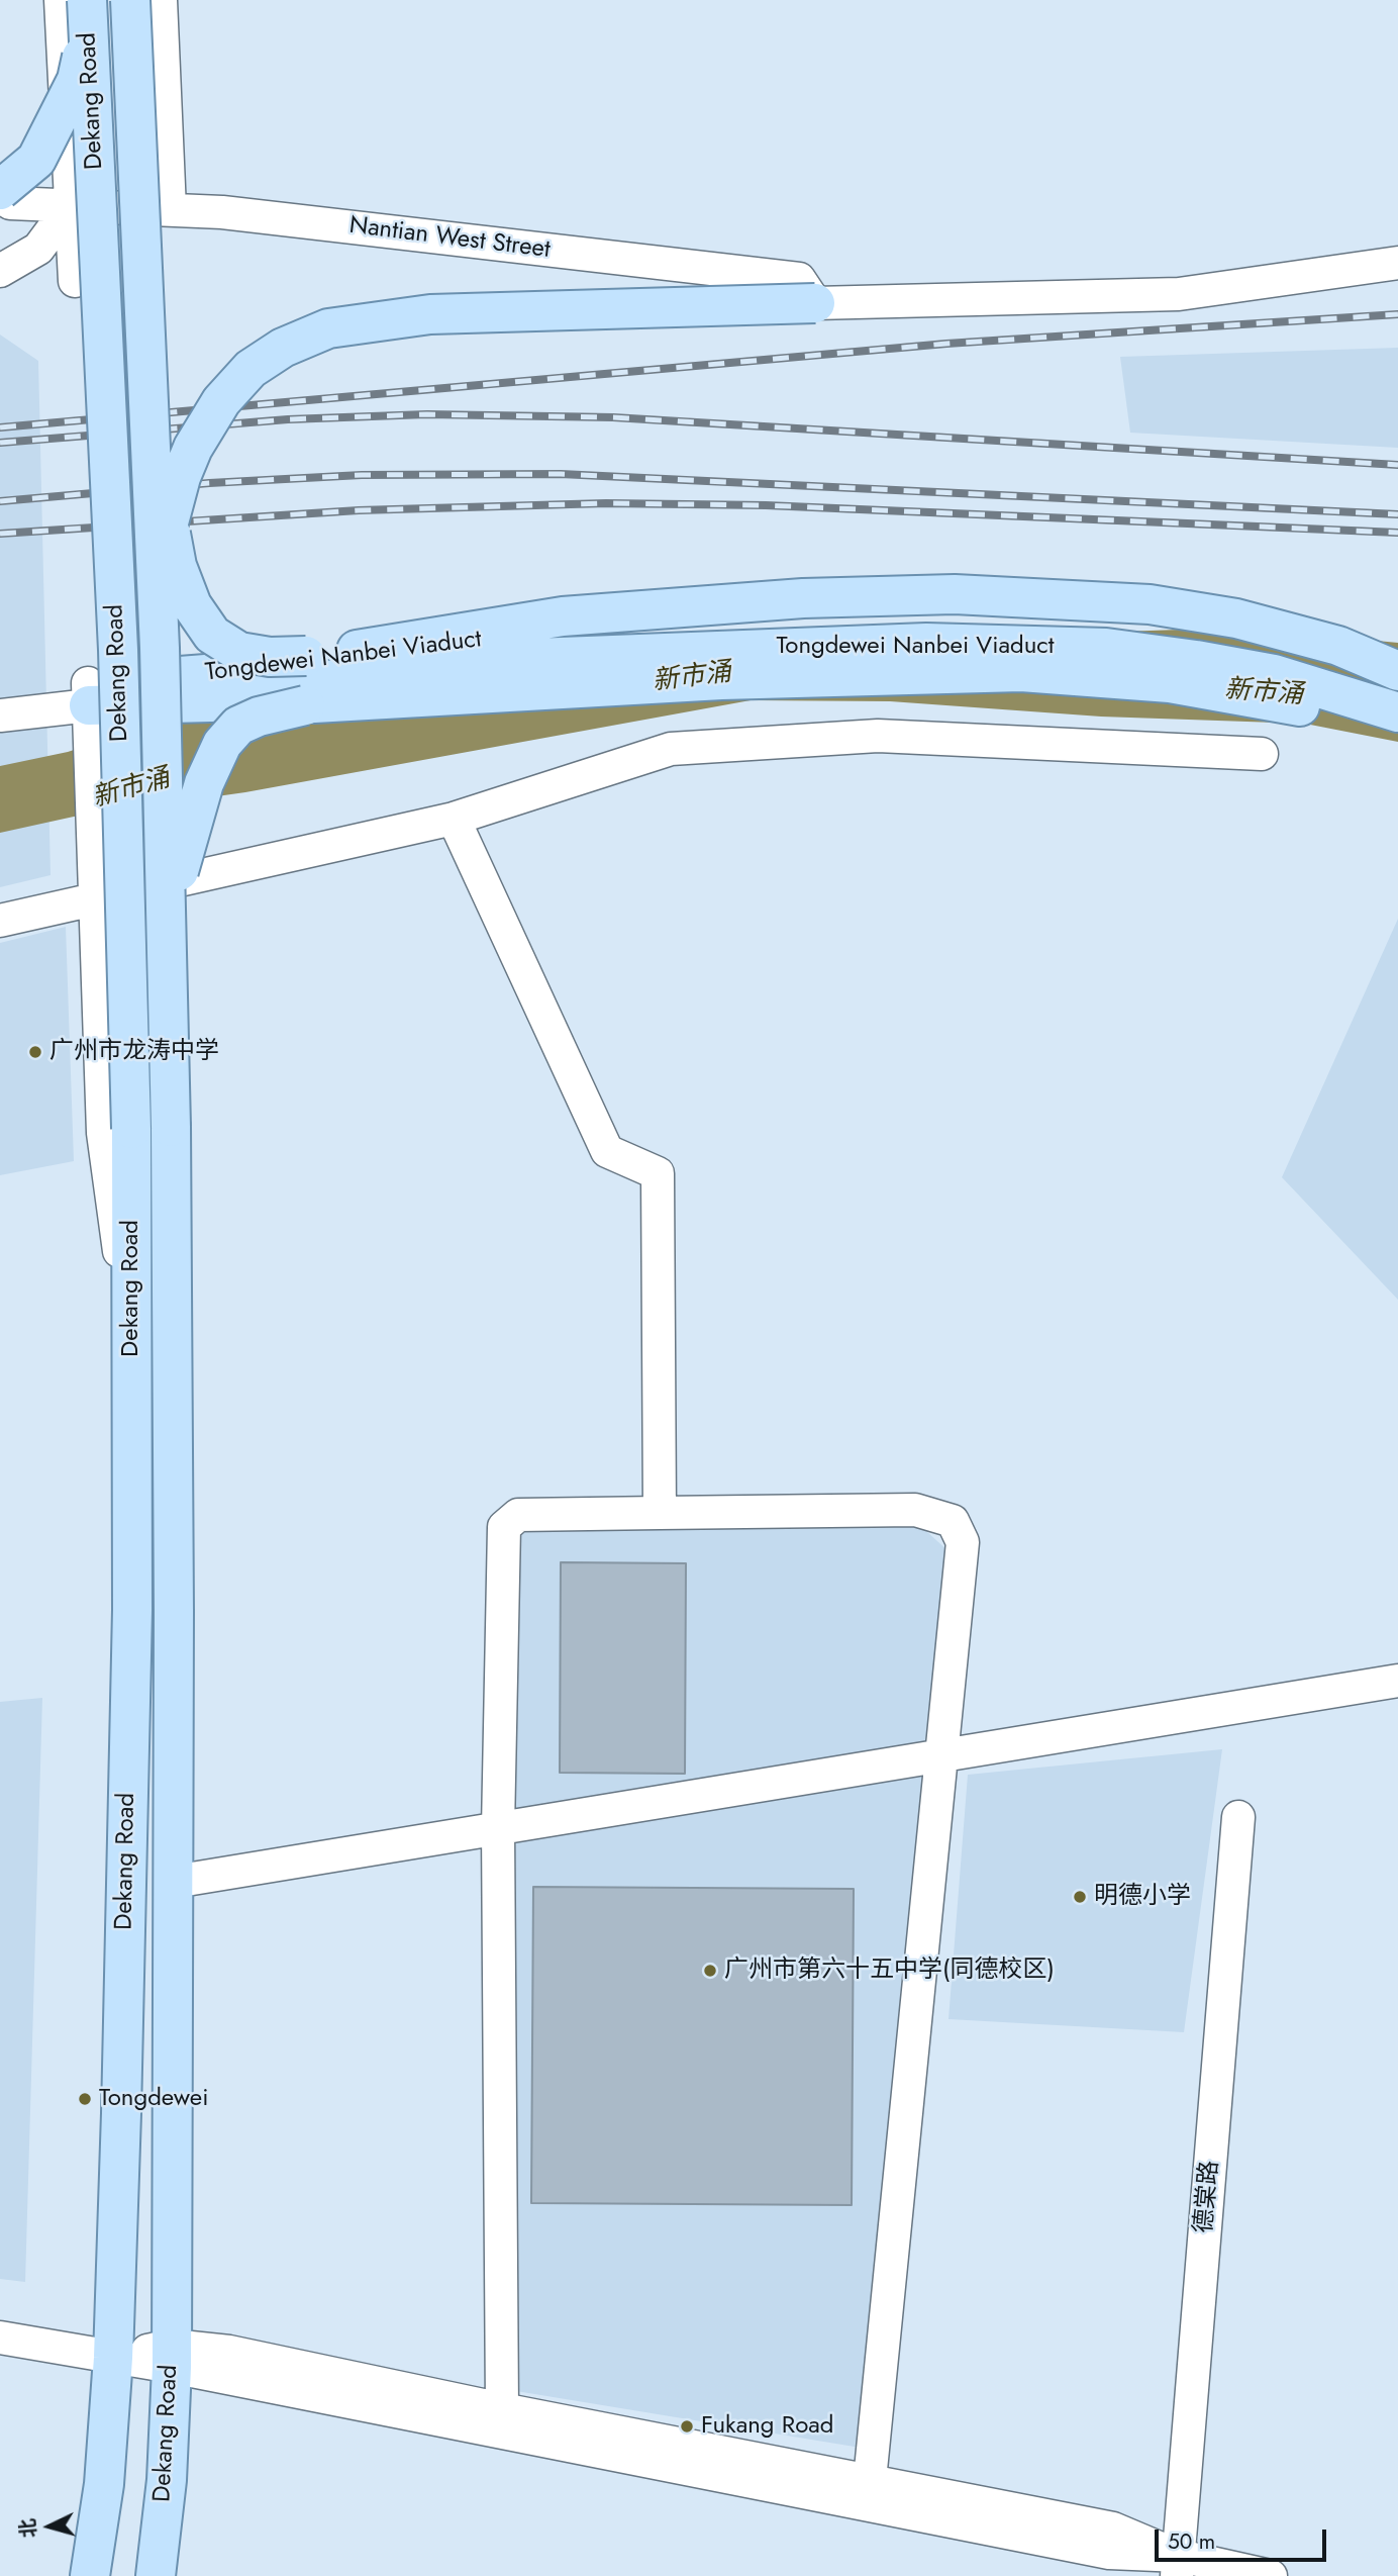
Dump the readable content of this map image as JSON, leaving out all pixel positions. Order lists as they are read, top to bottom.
{
  "streets": {
    "main road": ["Dekang Road", "Tongdewei Nanbei Viaduct"],
    "street": ["Nantian West Street", "德棠路"]
  },
  "water": ["新市涌"],
  "places": [
    "广州市龙涛中学",
    "明德小学",
    "广州市第六十五中学(同德校区)",
    "Tongdewei",
    "Fukang Road"
  ],
  "scale_bar": "50 m",
  "north": "left"
}
